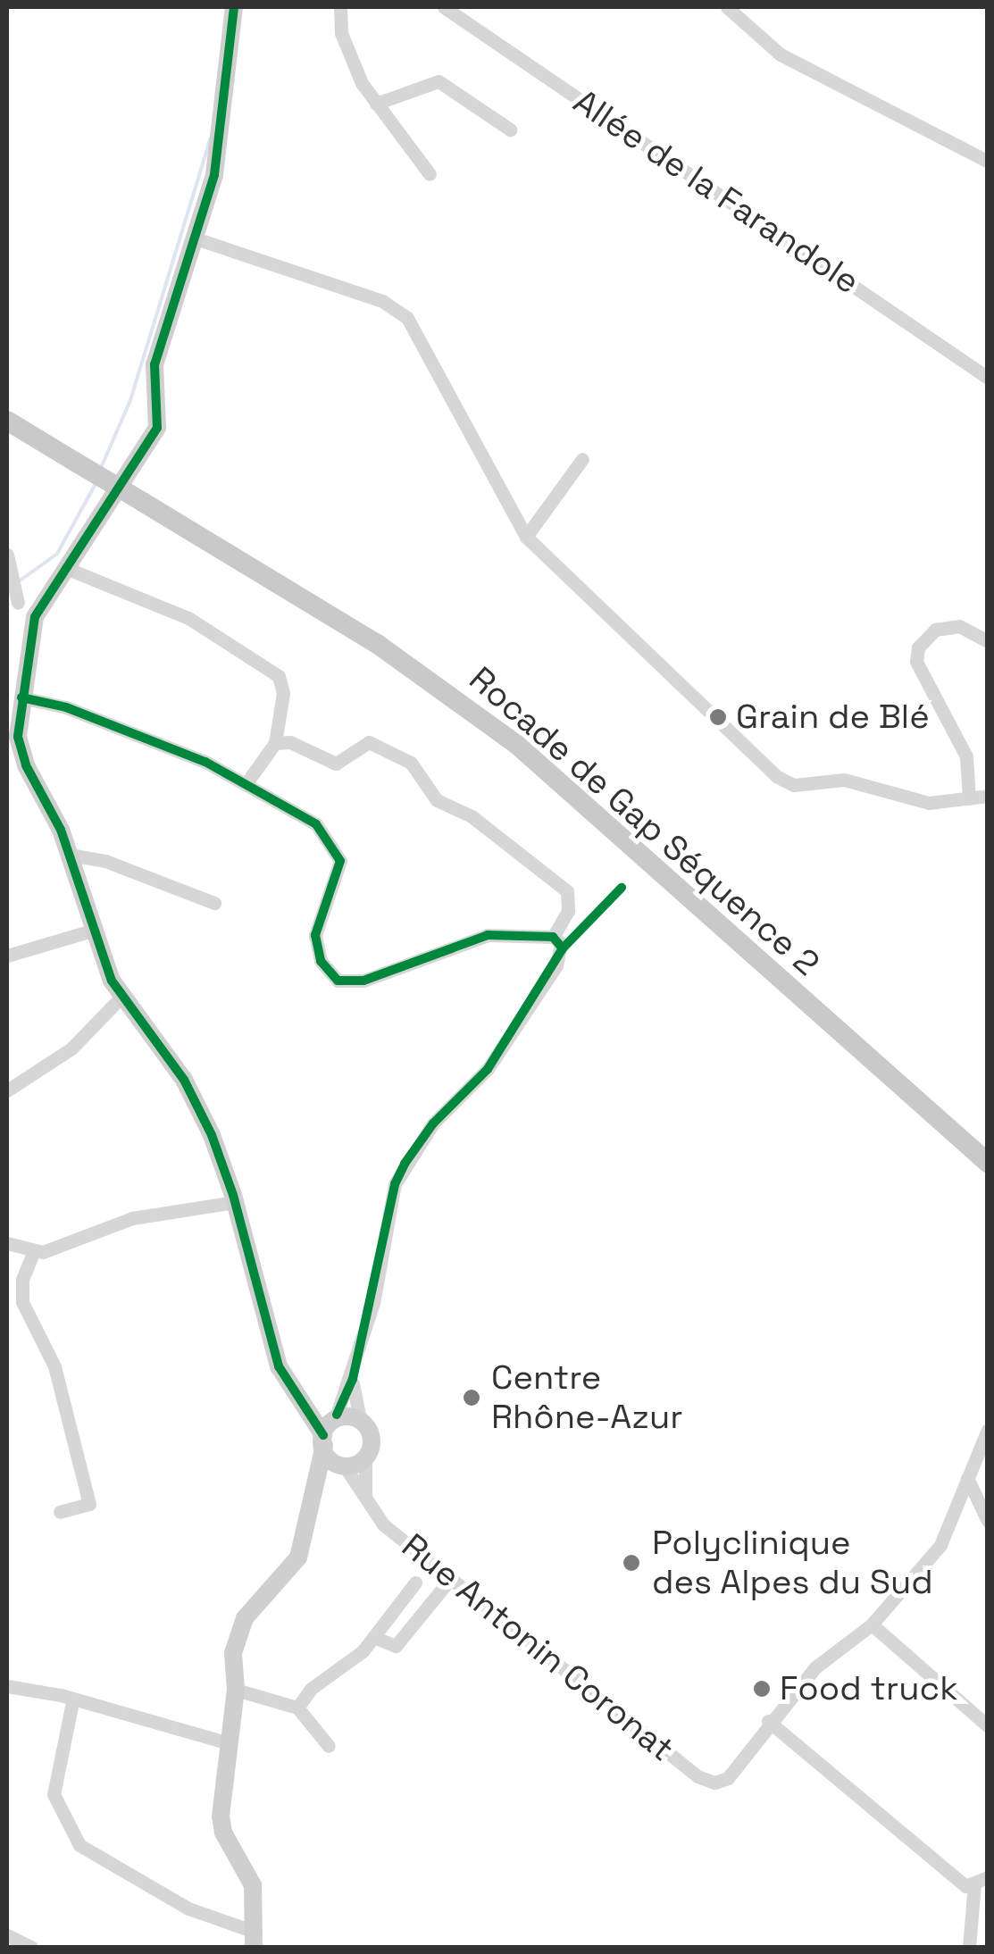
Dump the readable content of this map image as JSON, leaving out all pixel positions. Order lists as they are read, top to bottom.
{
  "streets": {
    "main road": ["Rocade de Gap Séquence 2"],
    "street": ["Allée de la Farandole", "Rue Antonin Coronat"]
  },
  "places": [
    "Grain de Blé",
    "Centre Rhône-Azur",
    "Polyclinique des Alpes du Sud",
    "Food truck"
  ]
}
